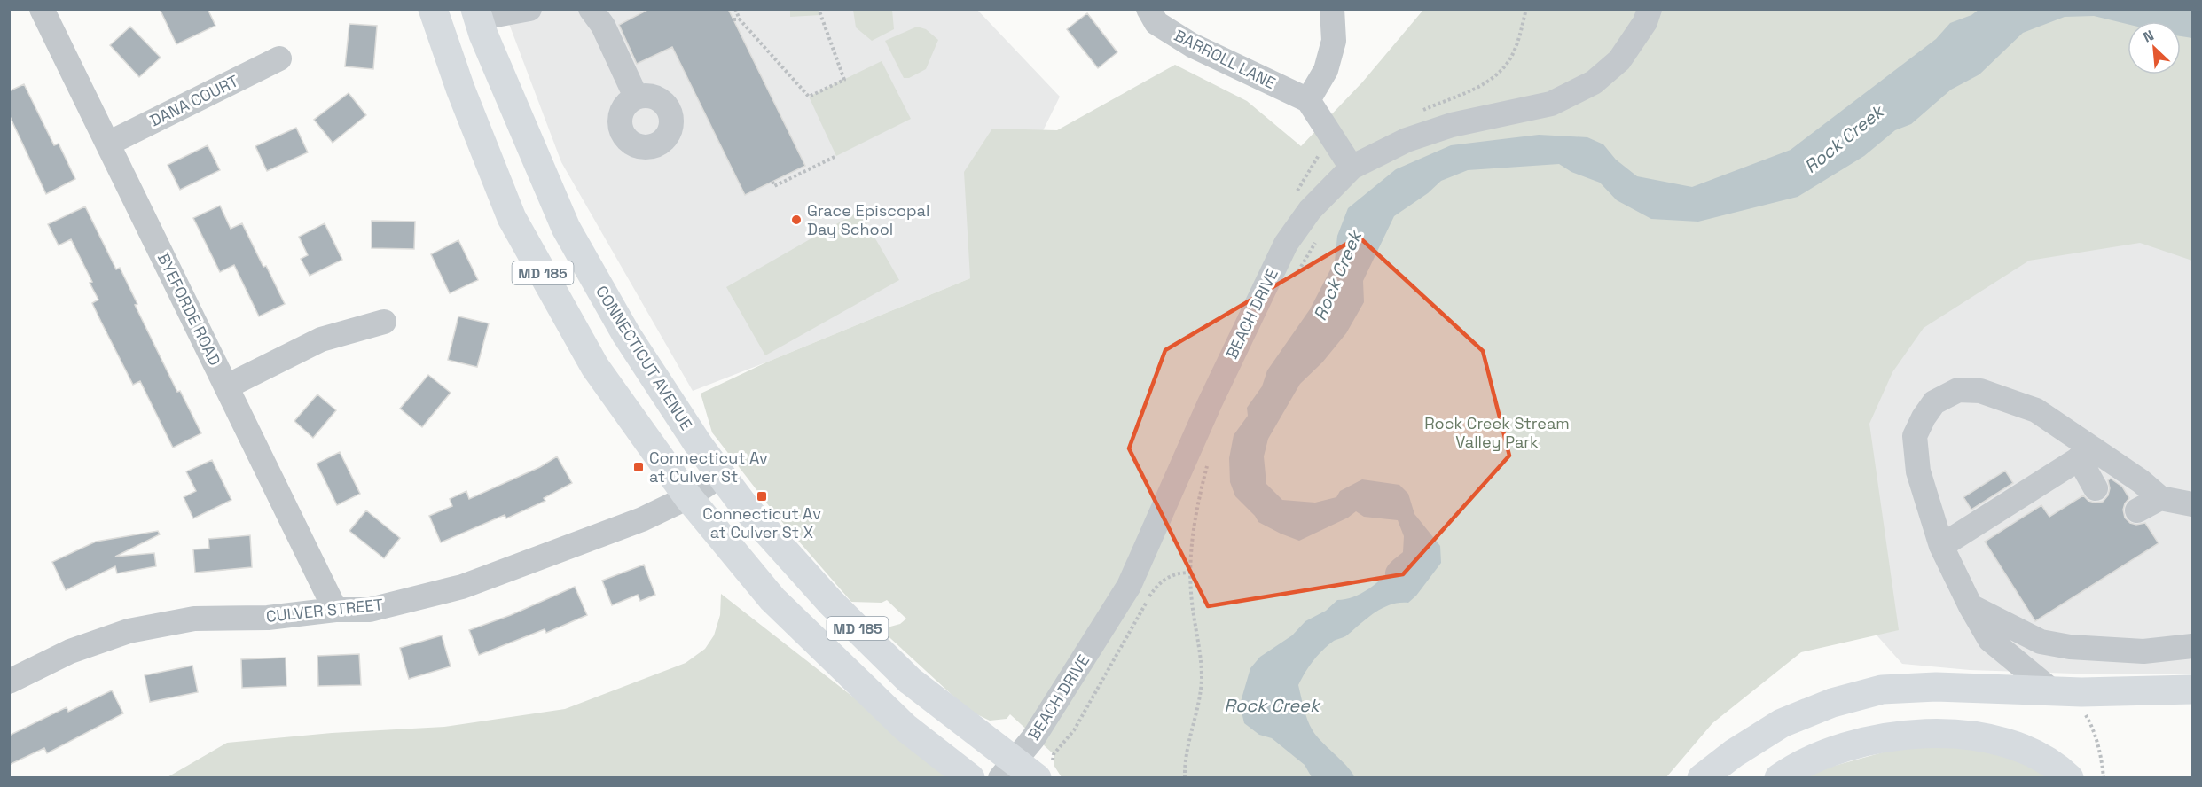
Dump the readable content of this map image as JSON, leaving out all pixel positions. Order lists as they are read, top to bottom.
{
  "streets": {
    "main road": ["MD 185", "CONNECTICUT AVENUE"],
    "street": [
      "BARROLL LANE",
      "DANA COURT",
      "BYEFORDE ROAD",
      "BEACH DRIVE",
      "CULVER STREET"
    ]
  },
  "crossings": [
    ["DANA COURT", "BYEFORDE ROAD"],
    ["MD 185", "CULVER STREET"],
    ["BYEFORDE ROAD", "CULVER STREET"],
    ["BEACH DRIVE", "CONNECTICUT AVENUE"],
    ["CONNECTICUT AVENUE", "CULVER STREET"]
  ],
  "water": ["Rock Creek"],
  "parks": ["Rock Creek Stream Valley Park"],
  "places": {
    "other": ["Grace Episcopal Day School"],
    "transit": ["Connecticut Av at Culver St", "Connecticut Av at Culver St X"]
  },
  "north": "top left"
}
